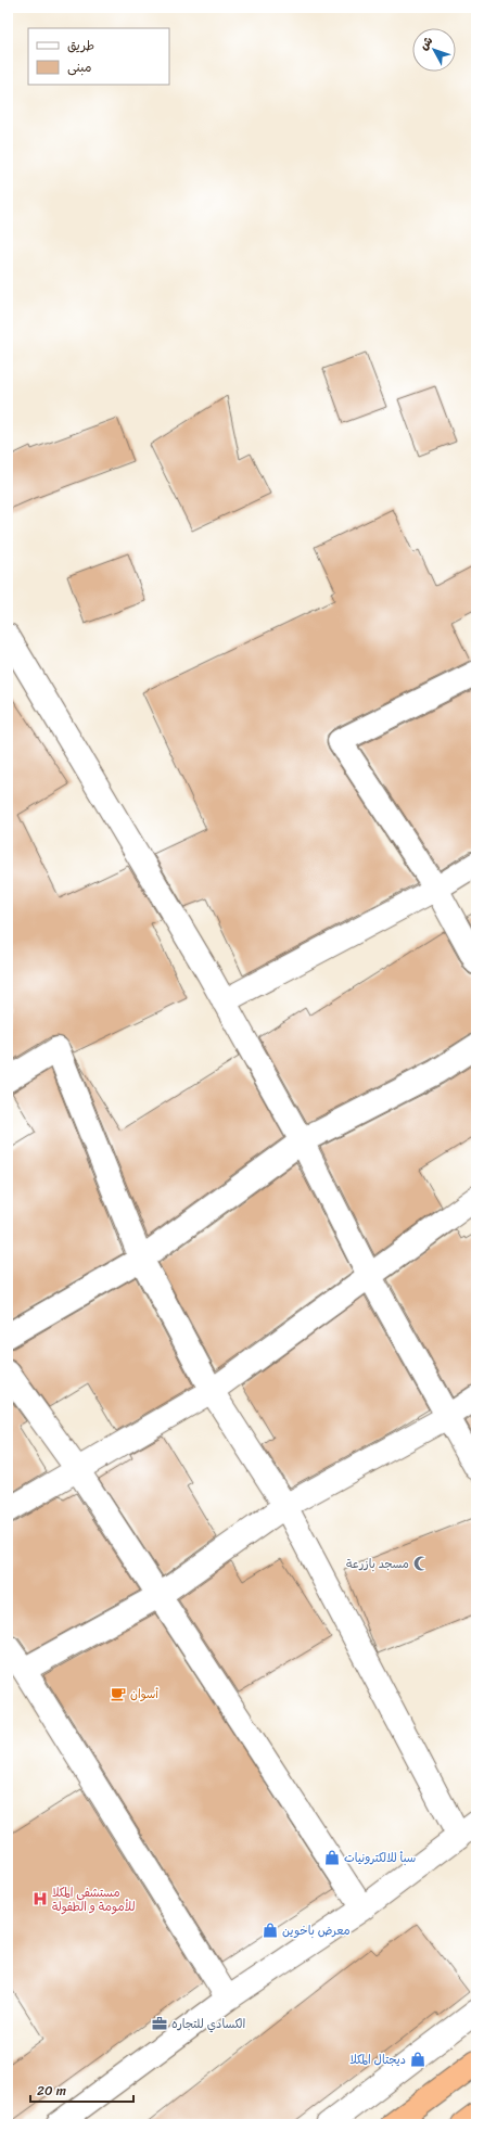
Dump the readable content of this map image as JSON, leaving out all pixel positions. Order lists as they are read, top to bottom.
{
  "places": {
    "mosque": ["مسجد بازرعة"],
    "cafe": ["أسوان"],
    "shop": ["سبأ للالكترونيات", "معرض باخوين", "ديجتال المكلا"],
    "hospital": ["مستشفى المكلا للأمومة و الطفولة"],
    "office": ["الكسادي للتجاره"]
  },
  "legend": ["طريق", "مبنى"],
  "scale_bar": "20 m",
  "north": "top left"
}
